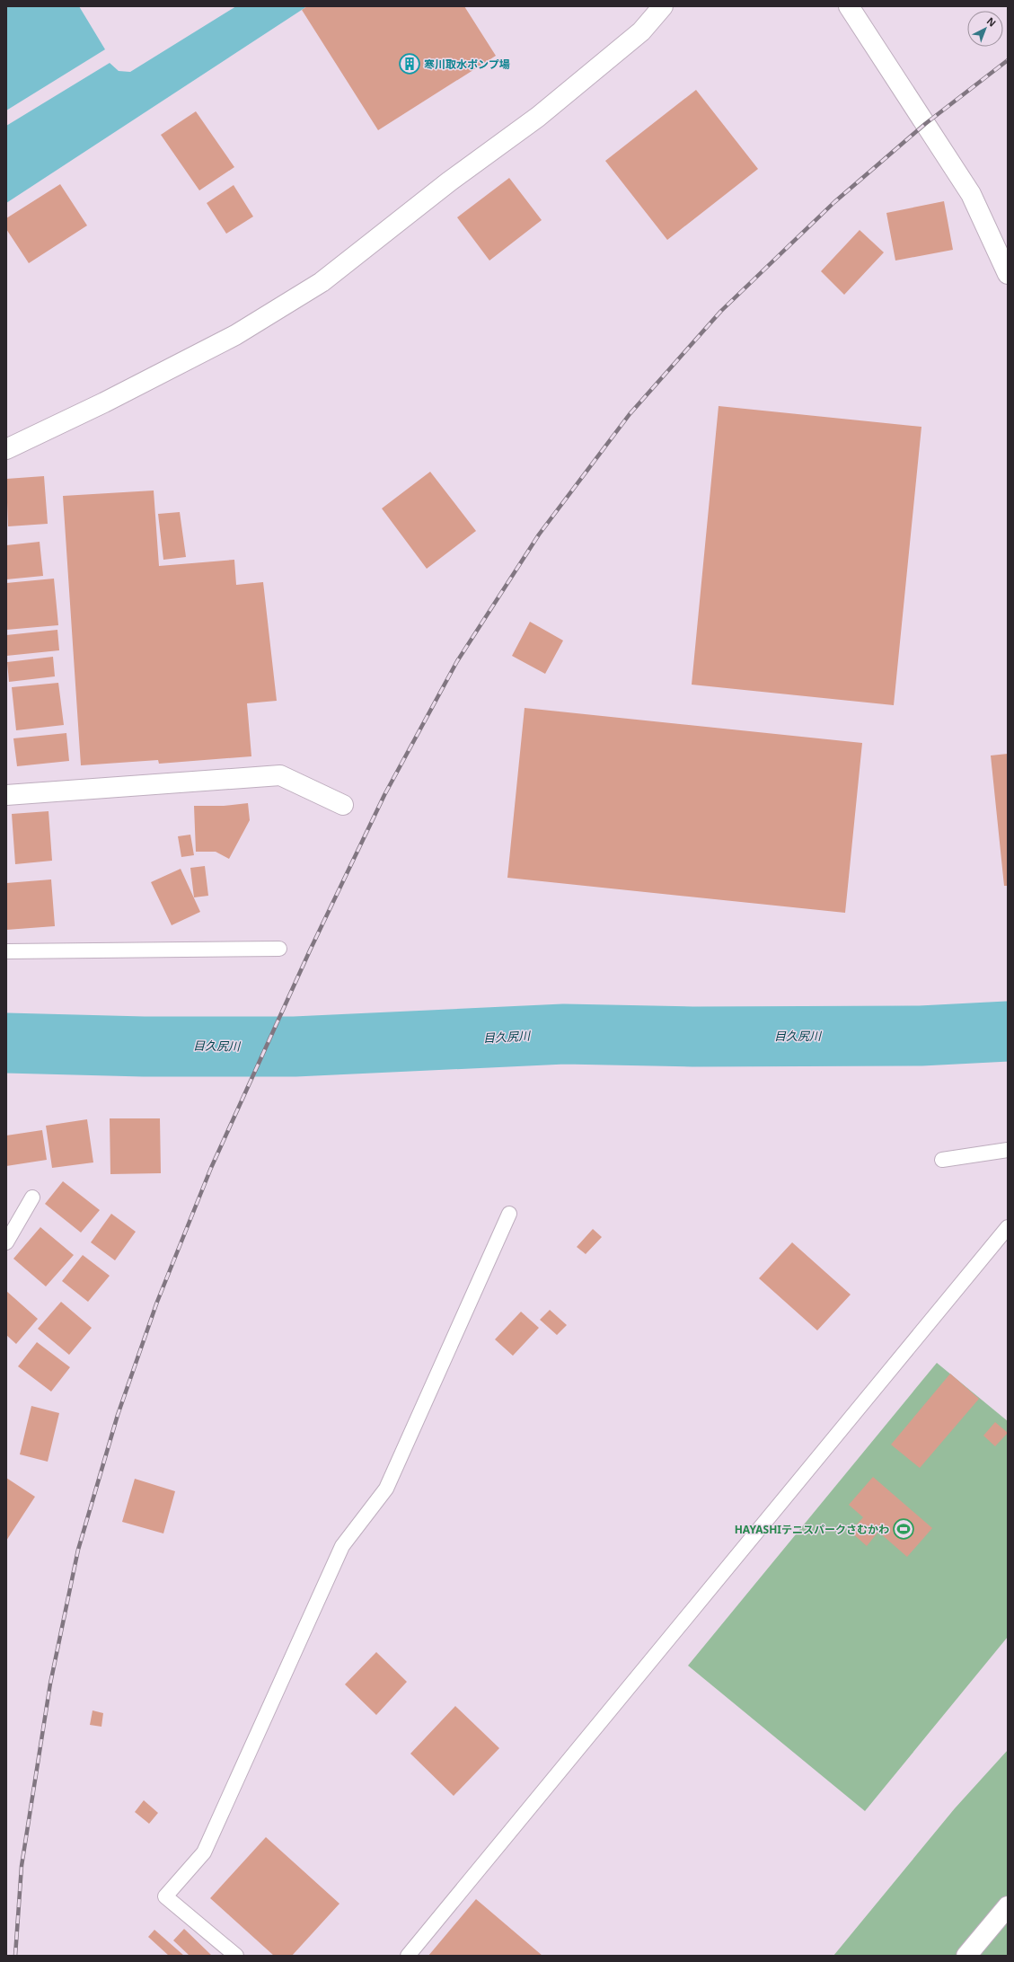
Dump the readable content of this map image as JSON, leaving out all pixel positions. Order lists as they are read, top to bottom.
{
  "water": ["目久尻川"],
  "places": {
    "building": ["寒川取水ポンプ場"],
    "sports": ["HAYASHIテニスパークさむかわ"]
  },
  "north": "top right"
}
